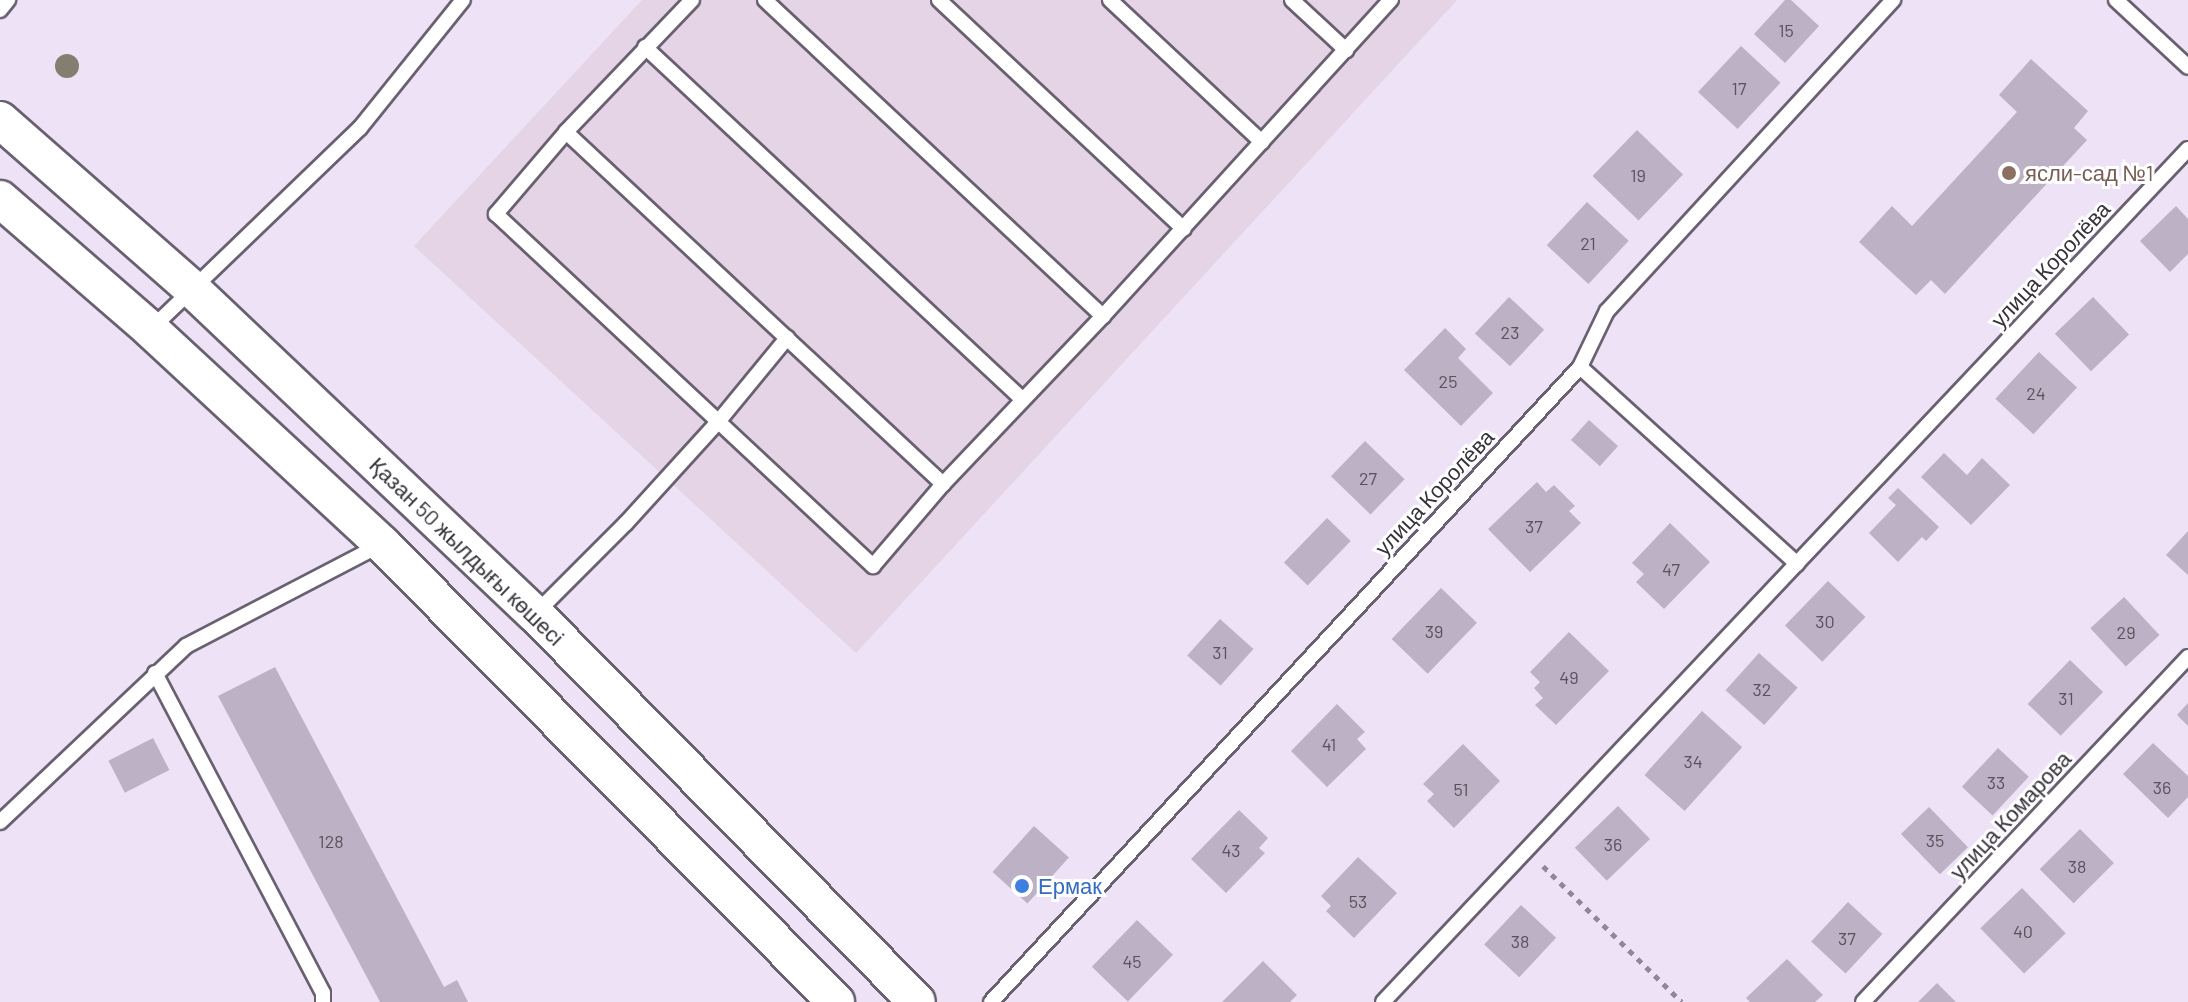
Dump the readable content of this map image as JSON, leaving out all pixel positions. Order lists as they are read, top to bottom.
{
  "streets": {
    "street": ["Қазан 50 жылдығы көшесі"],
    "lane": ["улица Королёва", "улица Комарова"]
  },
  "places": ["ясли-сад №1", "Ермак"],
  "house_numbers": [
    "15",
    "17",
    "19",
    "21",
    "23",
    "25",
    "24",
    "27",
    "37",
    "47",
    "30",
    "39",
    "29",
    "31",
    "49",
    "32",
    "31",
    "41",
    "34",
    "33",
    "36",
    "51",
    "35",
    "128",
    "36",
    "43",
    "38",
    "53",
    "40",
    "37",
    "38",
    "45"
  ]
}
